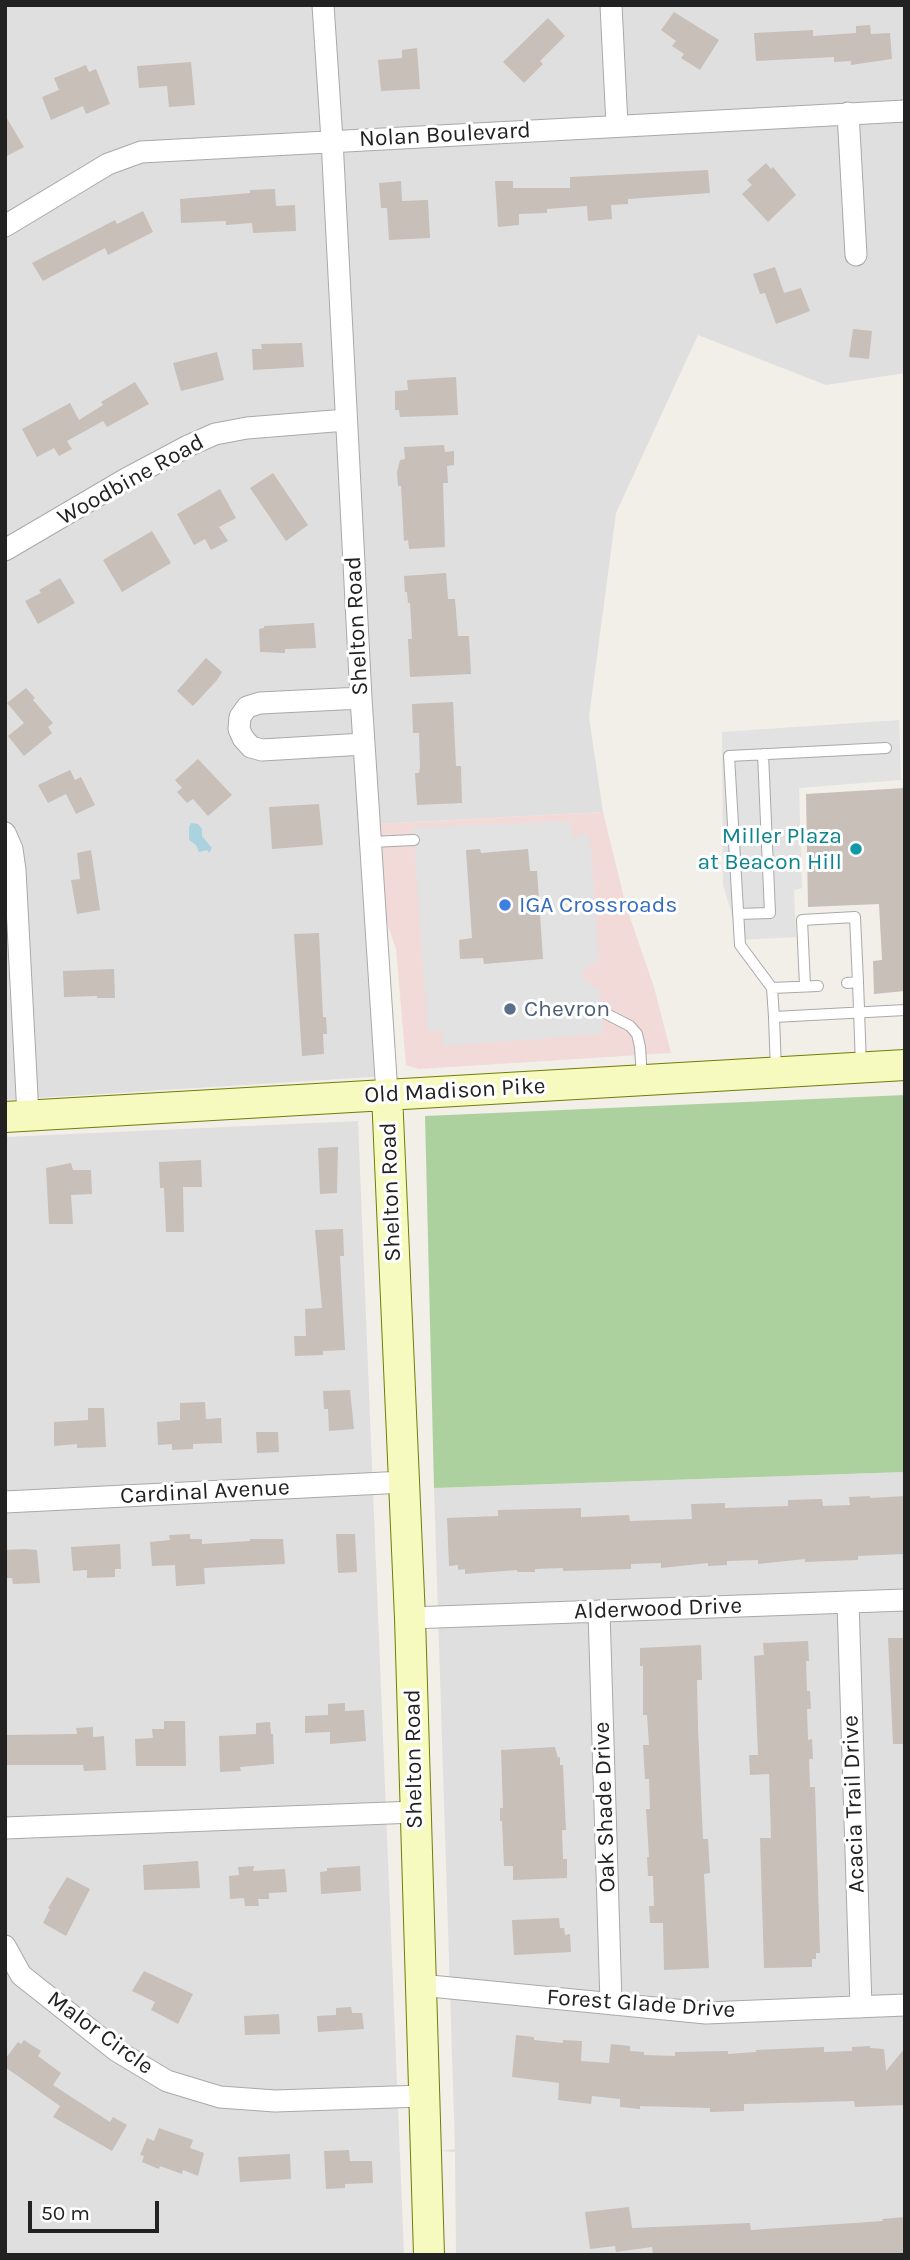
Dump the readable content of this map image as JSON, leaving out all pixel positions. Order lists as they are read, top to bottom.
{
  "streets": {
    "street": [
      "Nolan Boulevard",
      "Woodbine Road",
      "Shelton Road",
      "Old Madison Pike",
      "Cardinal Avenue",
      "Alderwood Drive",
      "Acacia Trail Drive",
      "Oak Shade Drive",
      "Forest Glade Drive",
      "Malor Circle"
    ]
  },
  "crossings": [
    ["Nolan Boulevard", "Shelton Road"],
    ["Woodbine Road", "Shelton Road"],
    ["Shelton Road", "Old Madison Pike"],
    ["Shelton Road", "Cardinal Avenue"],
    ["Shelton Road", "Alderwood Drive"],
    ["Shelton Road", "Forest Glade Drive"],
    ["Shelton Road", "Malor Circle"],
    ["Alderwood Drive", "Acacia Trail Drive"],
    ["Alderwood Drive", "Oak Shade Drive"],
    ["Acacia Trail Drive", "Forest Glade Drive"],
    ["Oak Shade Drive", "Forest Glade Drive"]
  ],
  "places": ["Miller Plaza at Beacon Hill", "IGA Crossroads", "Chevron"],
  "scale_bar": "50 m"
}
